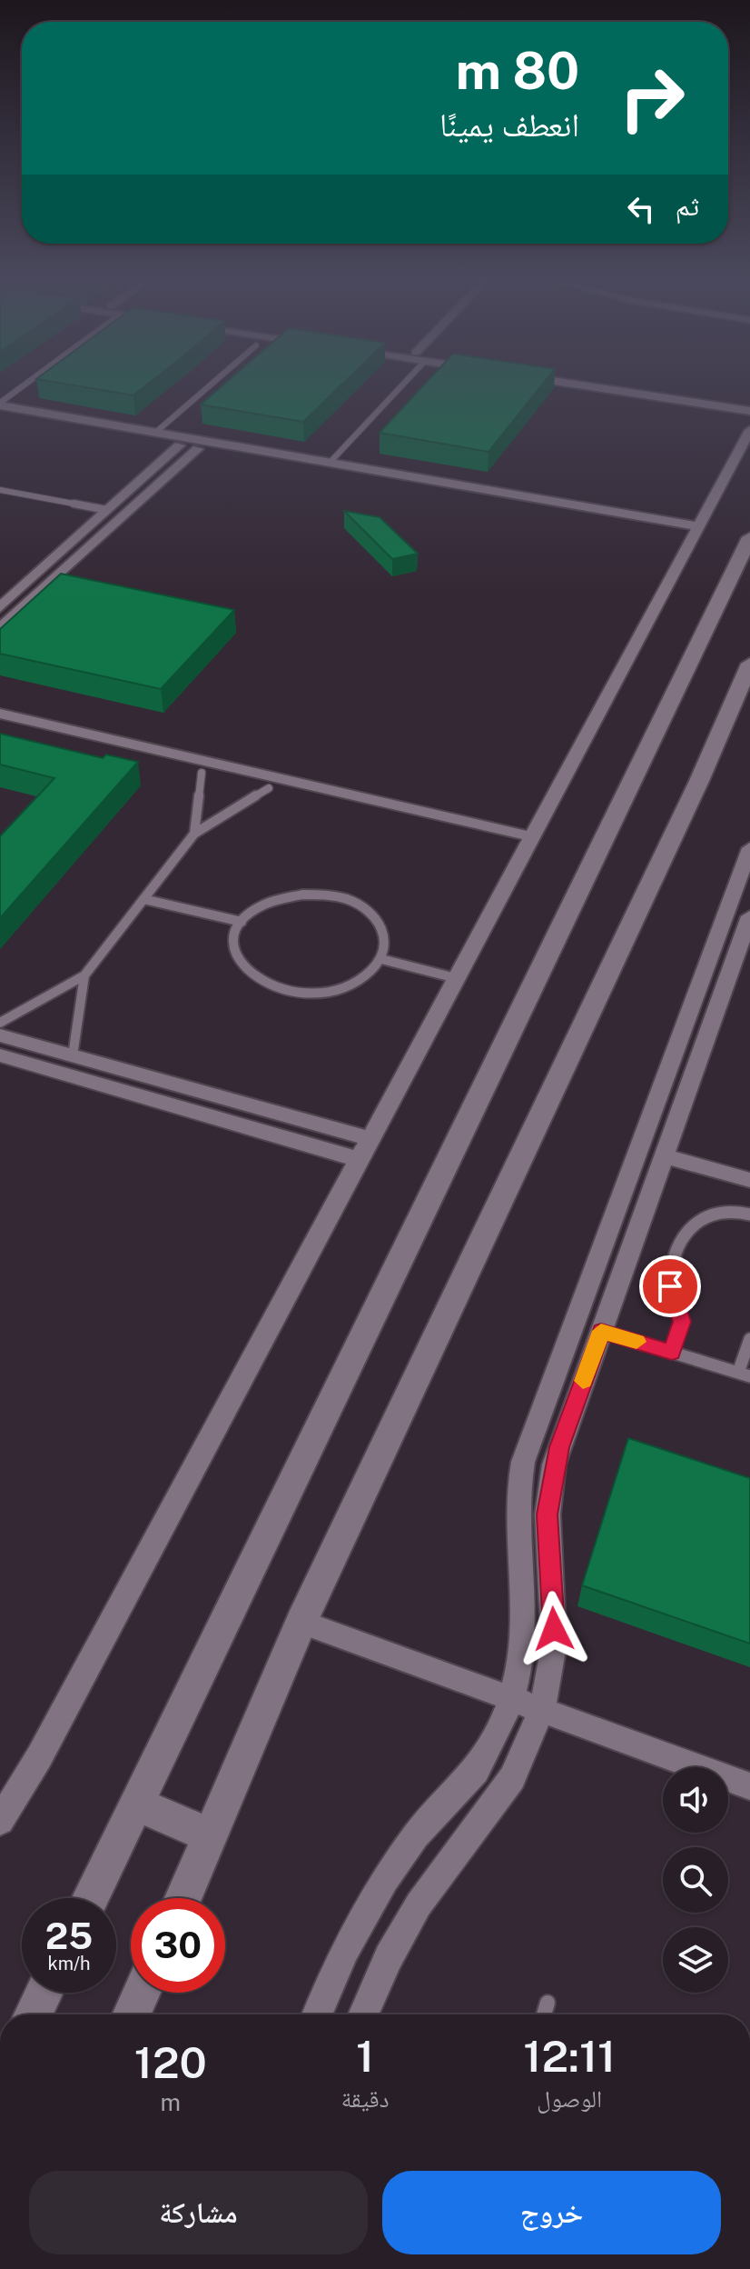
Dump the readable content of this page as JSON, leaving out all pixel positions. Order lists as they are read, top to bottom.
{
  "page": {
    "turn": ["80 m", "انعطف يمينًا"],
    "then": "ثم",
    "speed": "25 km/h",
    "limit": "30",
    "eta": [
      "12:11",
      "الوصول",
      "1",
      "دقيقة",
      "120",
      "m"
    ],
    "buttons": ["خروج", "مشاركة"]
  }
}
